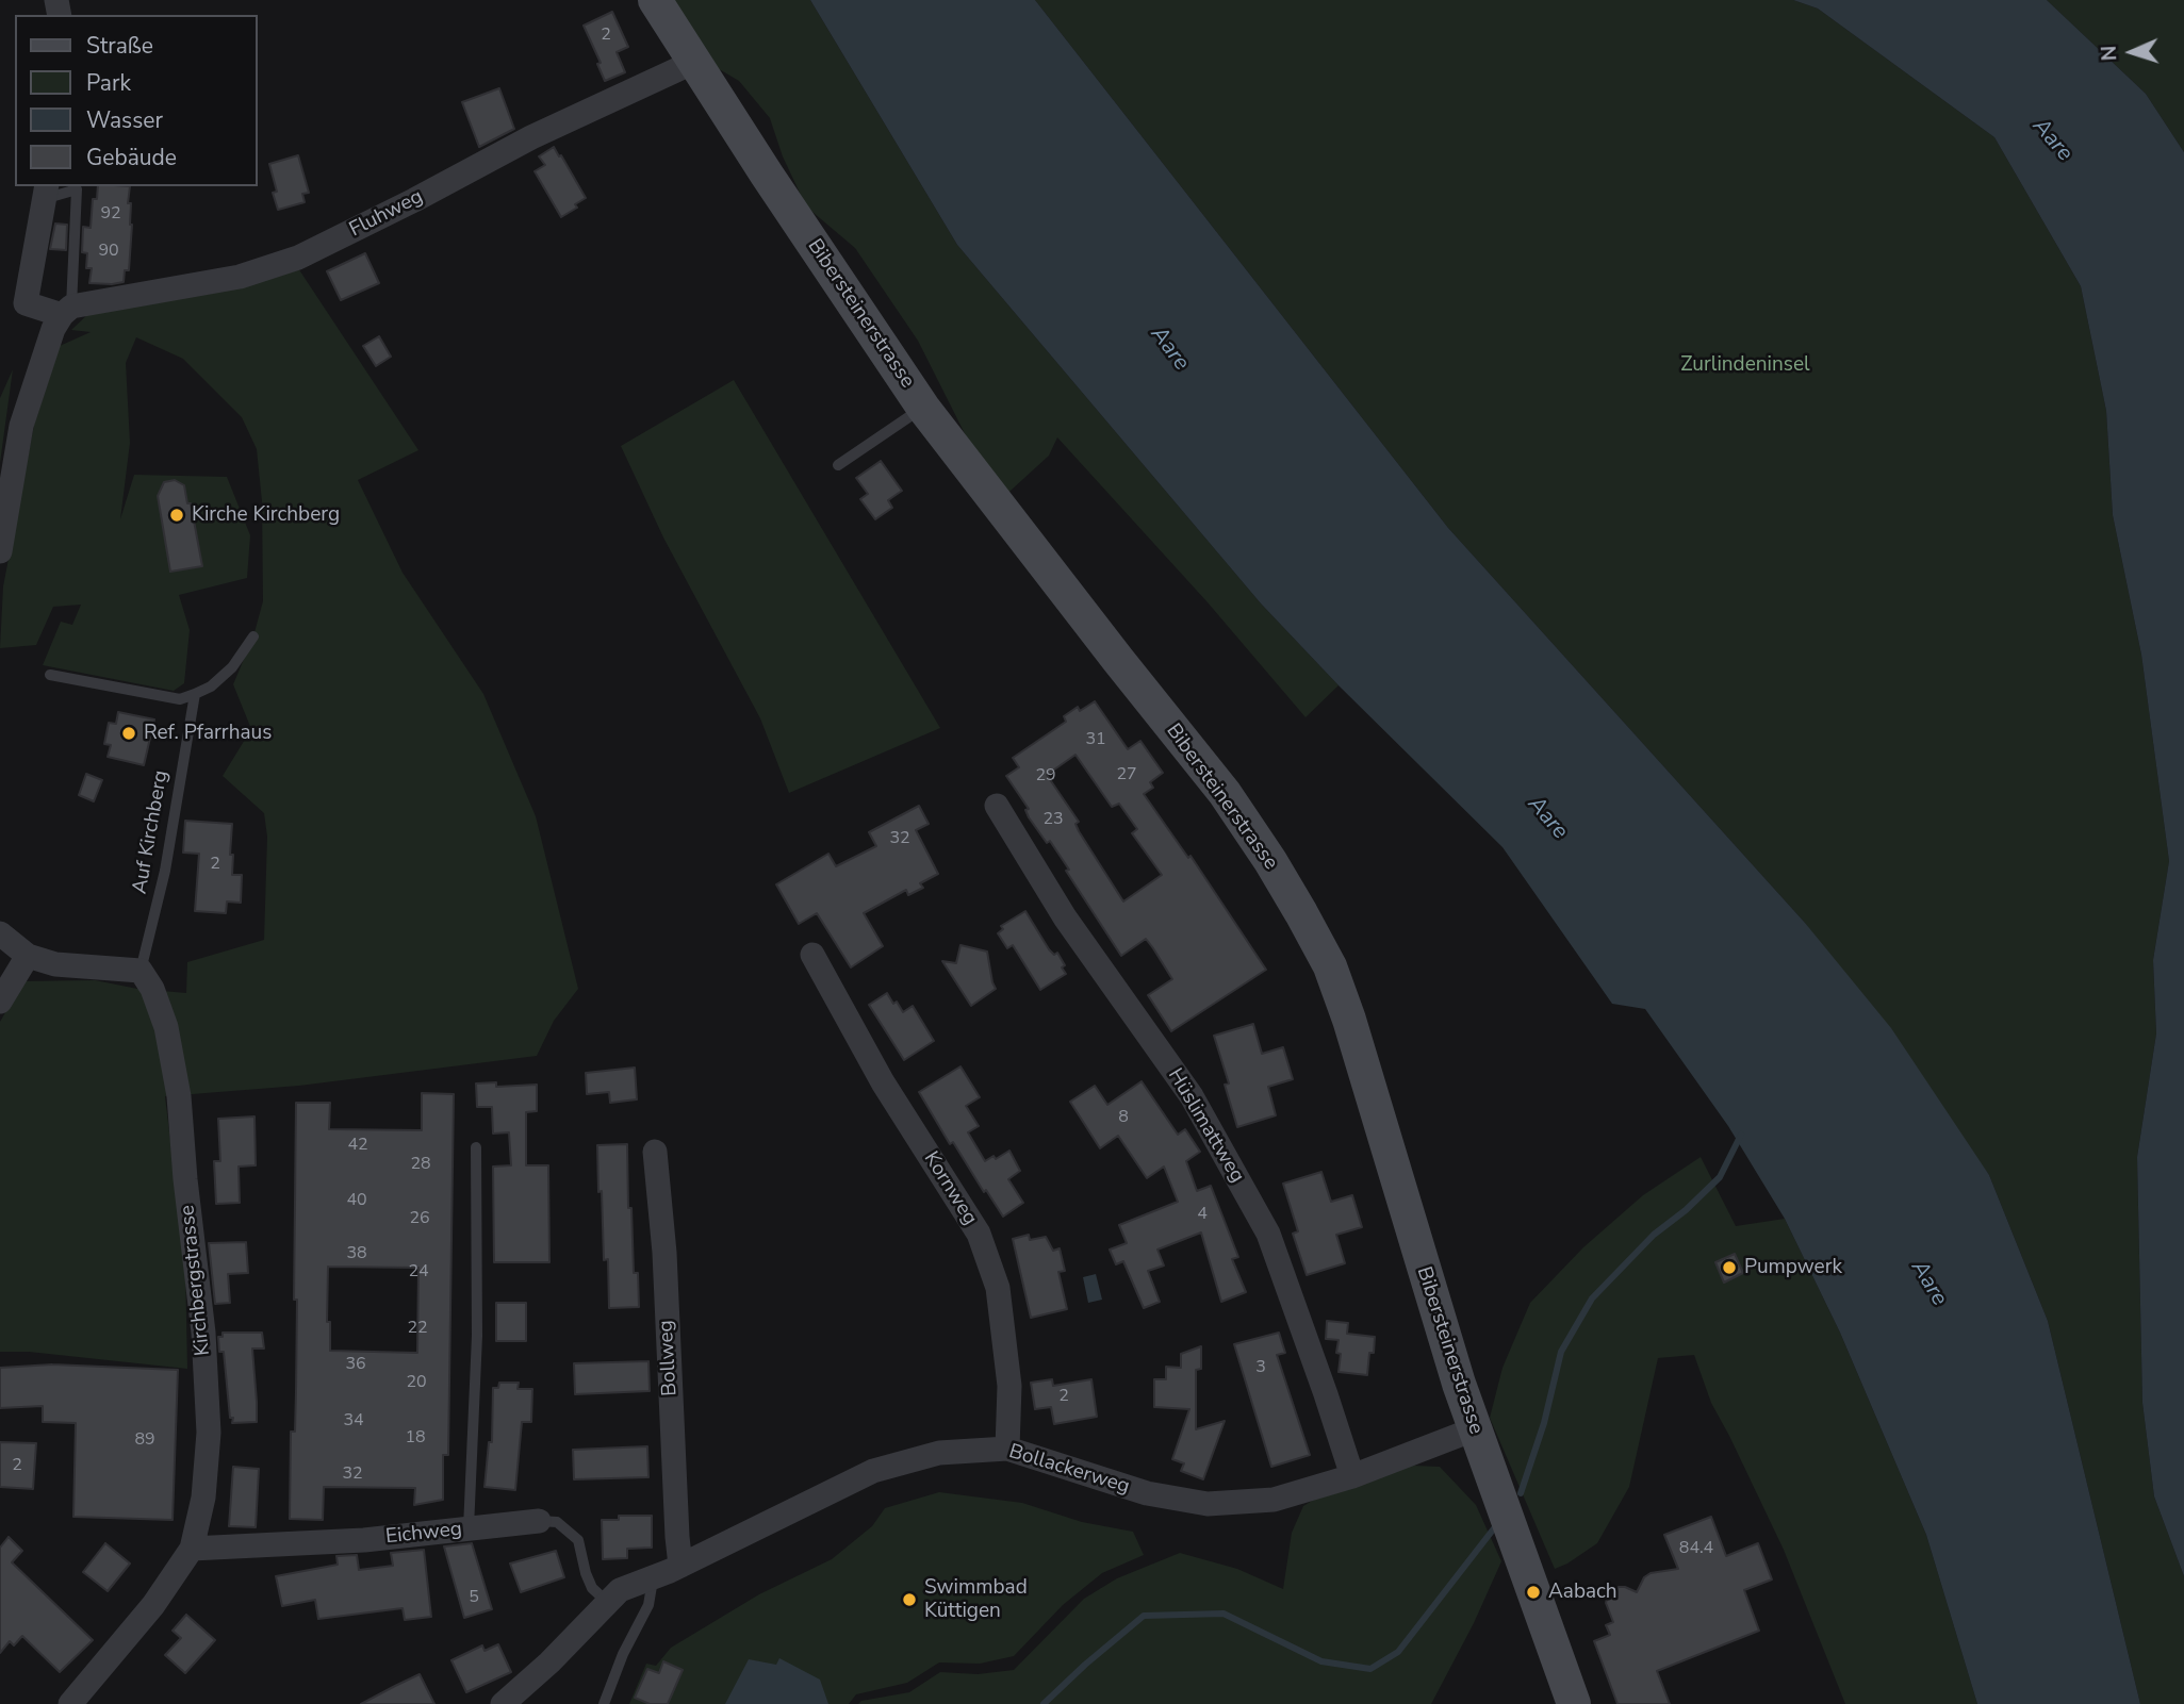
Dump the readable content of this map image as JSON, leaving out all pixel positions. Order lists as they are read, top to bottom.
{
  "streets": {
    "main road": ["Bibersteinerstrasse"],
    "street": [
      "Fluhweg",
      "Hüslimattweg",
      "Kornweg",
      "Kirchbergstrasse",
      "Bollweg",
      "Bollackerweg",
      "Eichweg"
    ],
    "lane": ["Auf Kirchberg"]
  },
  "crossings": [
    ["Fluhweg", "Bibersteinerstrasse"],
    ["Bibersteinerstrasse", "Bollackerweg"],
    ["Auf Kirchberg", "Kirchbergstrasse"],
    ["Hüslimattweg", "Bollackerweg"],
    ["Kornweg", "Bollackerweg"],
    ["Kirchbergstrasse", "Eichweg"],
    ["Bollweg", "Bollackerweg"],
    ["Bollackerweg", "Eichweg"]
  ],
  "water": ["Aare"],
  "parks": ["Zurlindeninsel"],
  "places": [
    "Kirche Kirchberg",
    "Ref. Pfarrhaus",
    "Pumpwerk",
    "Aabach",
    "Swimmbad Küttigen"
  ],
  "house_numbers": [
    "2",
    "92",
    "90",
    "31",
    "27",
    "29",
    "23",
    "32",
    "2",
    "8",
    "42",
    "28",
    "40",
    "4",
    "26",
    "38",
    "24",
    "22",
    "36",
    "3",
    "20",
    "2",
    "34",
    "18",
    "89",
    "2",
    "32",
    "84.4",
    "5"
  ],
  "legend": [
    "Straße",
    "Park",
    "Wasser",
    "Gebäude"
  ],
  "north": "left"
}
